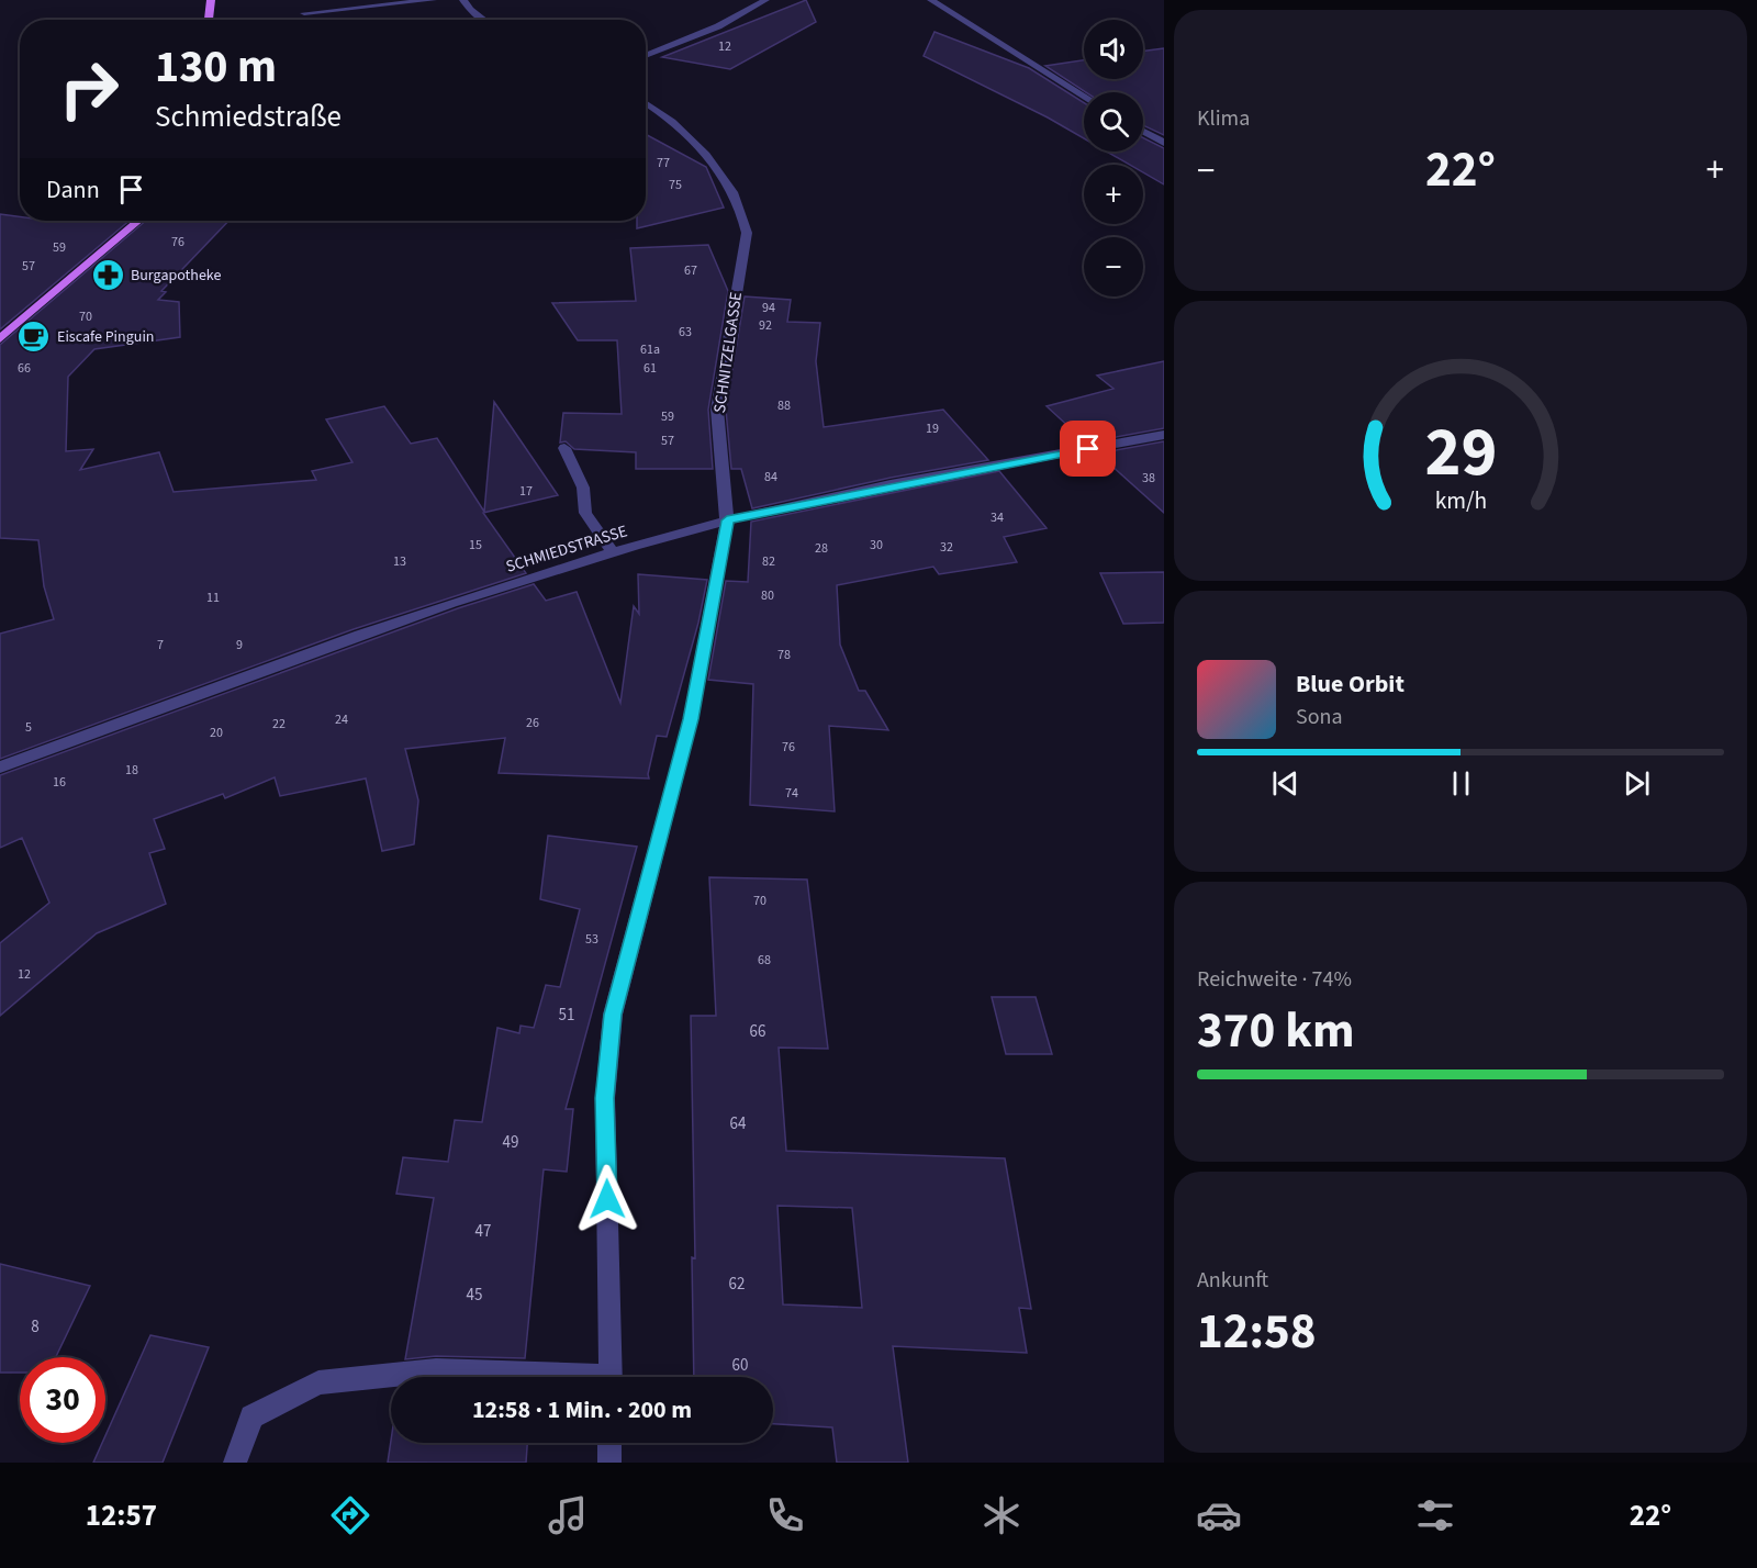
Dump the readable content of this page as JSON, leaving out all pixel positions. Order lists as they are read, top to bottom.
{
  "streets": {
    "street": ["SCHNITZELGASSE", "SCHMIEDSTRASSE"]
  },
  "crossings": [
    ["SCHNITZELGASSE", "SCHMIEDSTRASSE"]
  ],
  "places": {
    "pharmacy": ["Burgapotheke"],
    "cafe": ["Eiscafe Pinguin"]
  },
  "house_numbers": [
    "12",
    "77",
    "75",
    "76",
    "59",
    "57",
    "67",
    "94",
    "70",
    "92",
    "63",
    "61a",
    "66",
    "61",
    "88",
    "59",
    "19",
    "57",
    "84",
    "38",
    "17",
    "34",
    "15",
    "30",
    "32",
    "28",
    "13",
    "82",
    "80",
    "11",
    "7",
    "9",
    "78",
    "24",
    "26",
    "22",
    "5",
    "20",
    "76",
    "18",
    "16",
    "74",
    "70",
    "53",
    "68",
    "12",
    "51",
    "66",
    "64",
    "49",
    "47",
    "62",
    "45",
    "8",
    "60"
  ],
  "page": {
    "tile": [
      "Klima",
      ["Reichweite · 74%", "370 km"],
      ["Ankunft", "12:58"]
    ],
    "map_buttons": ["+", "−"],
    "turn": ["130 m", "Schmiedstraße"],
    "heat": ["−", "22°", "+"],
    "then": "Dann",
    "song": ["Blue Orbit", "Sona"],
    "limit": "30",
    "trip": "12:58 · 1 Min. · 200 m",
    "tabs": ["12:57", "22°"],
    "gauge": ["29", "km/h"]
  }
}
